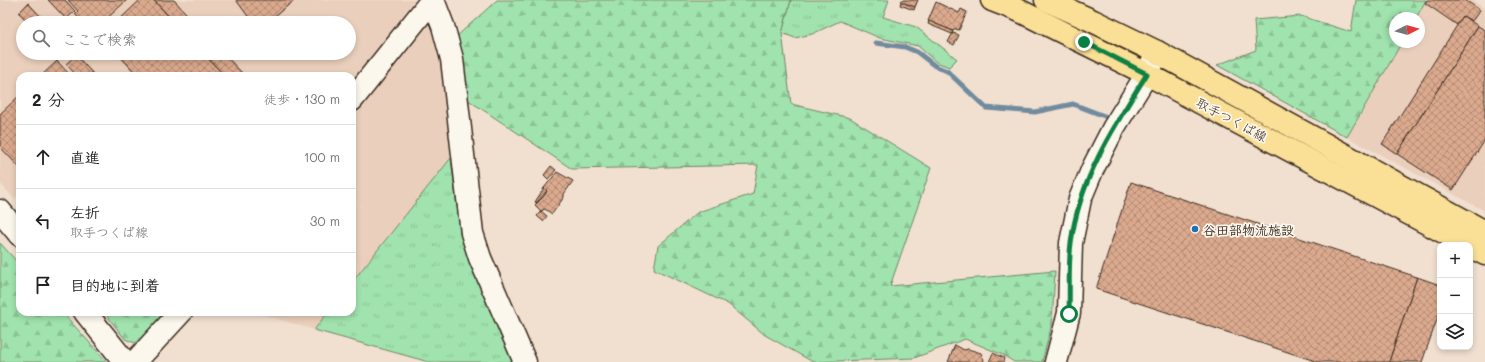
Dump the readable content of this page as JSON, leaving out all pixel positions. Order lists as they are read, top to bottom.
{
  "streets": {
    "main road": ["取手つくば線"]
  },
  "places": ["谷田部物流施設"],
  "north": "right",
  "page": {
    "search": "ここで検索",
    "heading": ["2 分", "徒歩 · 130 m"],
    "list": [
      ["直進", "100 m"],
      ["左折", "取手つくば線", "30 m"],
      "目的地に到着"
    ],
    "map_buttons": ["+", "−"]
  }
}
